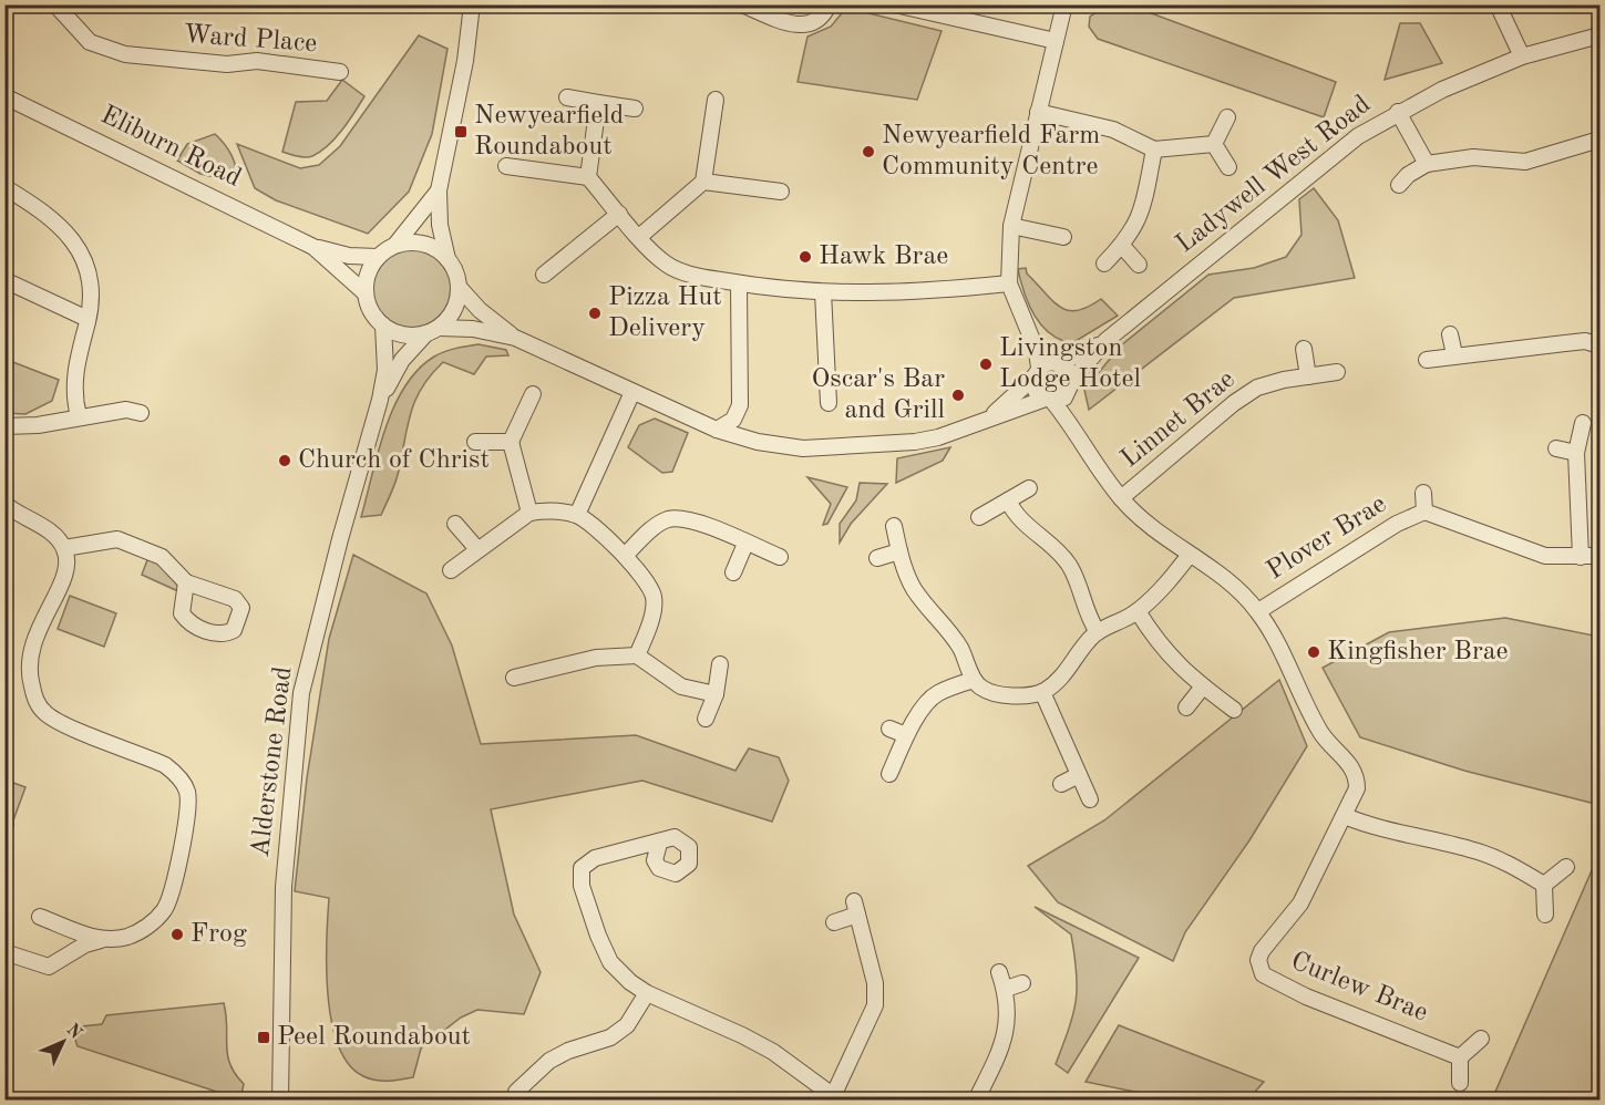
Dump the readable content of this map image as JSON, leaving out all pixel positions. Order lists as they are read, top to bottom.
{
  "streets": {
    "street": [
      "Ward Place",
      "Eliburn Road",
      "Ladywell West Road",
      "Linnet Brae",
      "Plover Brae",
      "Alderstone Road",
      "Curlew Brae"
    ]
  },
  "crossings": [
    ["Eliburn Road", "Ladywell West Road"],
    ["Eliburn Road", "Alderstone Road"],
    ["Ladywell West Road", "Alderstone Road"],
    ["Plover Brae", "Curlew Brae"]
  ],
  "places": {
    "transit": ["Newyearfield Roundabout", "Peel Roundabout"],
    "other": [
      "Newyearfield Farm Community Centre",
      "Hawk Brae",
      "Pizza Hut Delivery",
      "Livingston Lodge Hotel",
      "Oscar's Bar and Grill",
      "Church of Christ",
      "Kingfisher Brae",
      "Frog"
    ]
  },
  "north": "top right"
}
